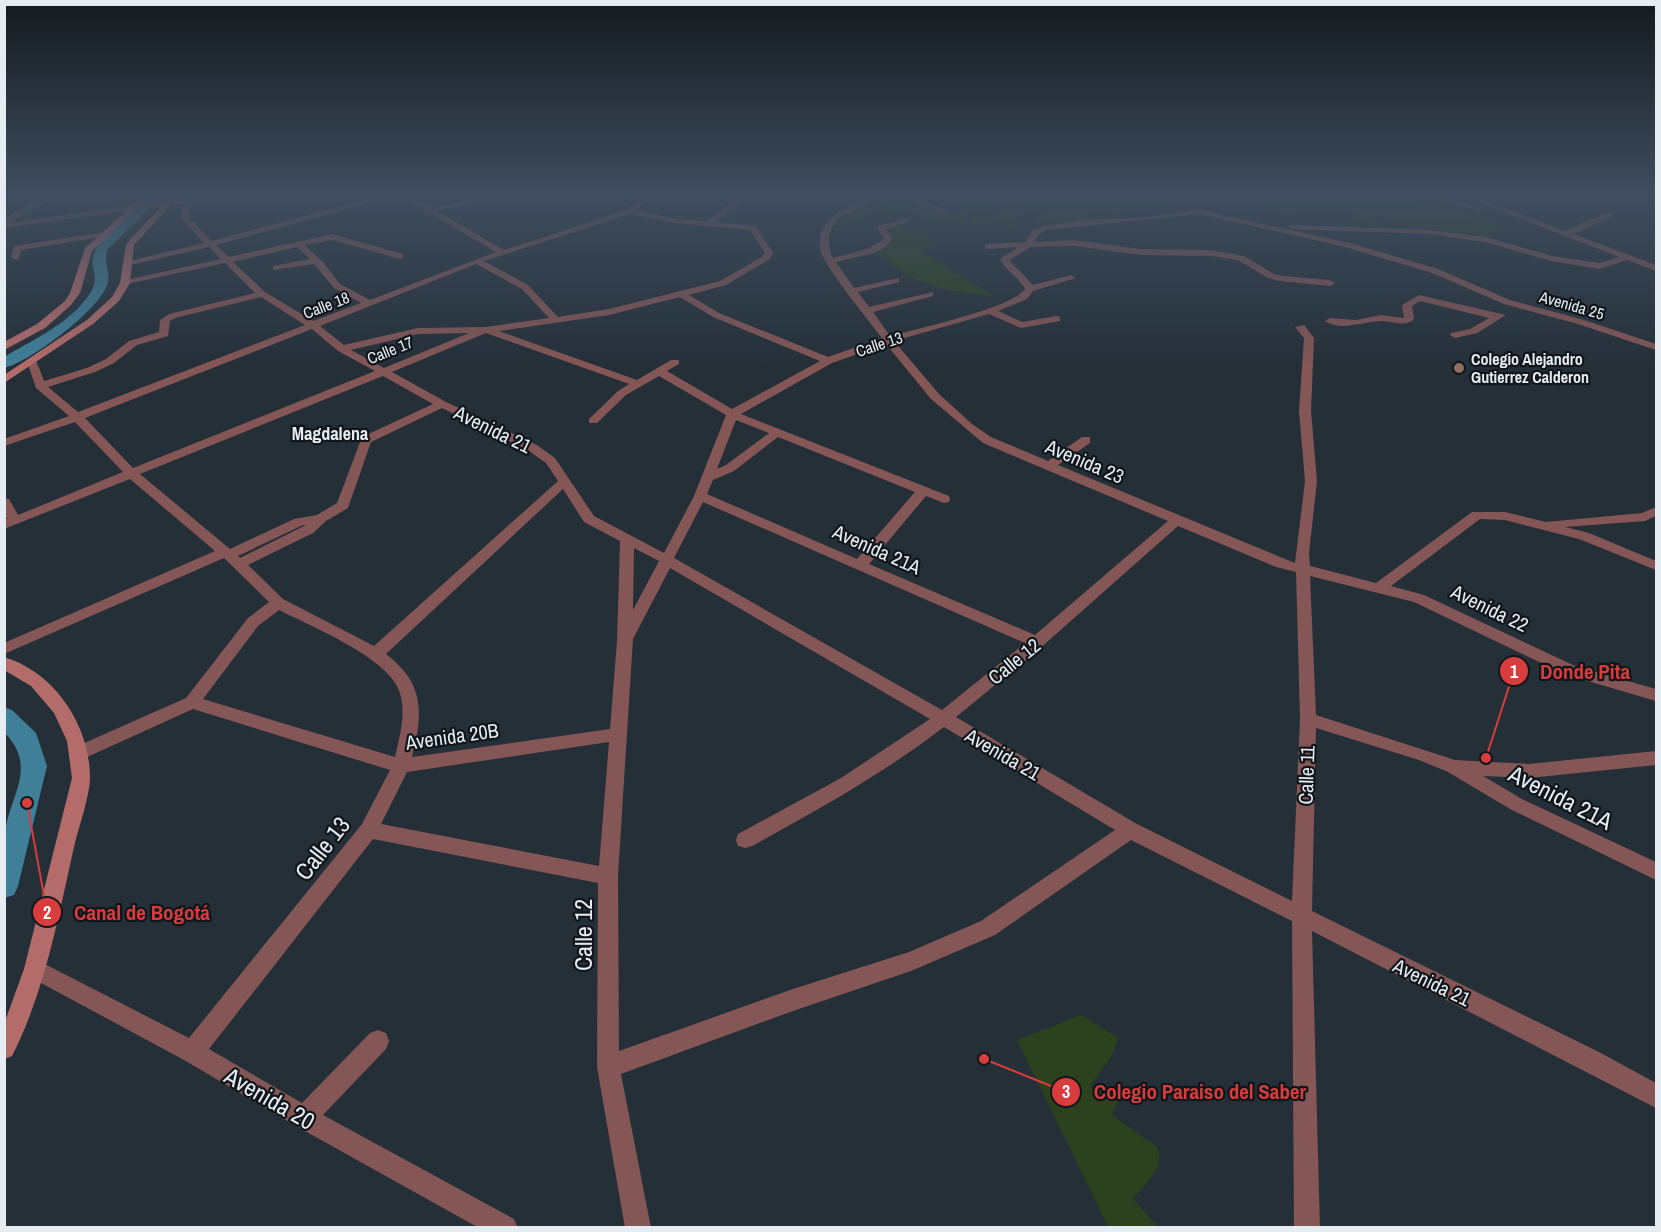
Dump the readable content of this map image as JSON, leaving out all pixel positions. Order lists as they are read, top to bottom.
{
  "streets": {
    "street": [
      "Calle 18",
      "Avenida 25",
      "Calle 13",
      "Calle 17",
      "Avenida 21",
      "Avenida 23",
      "Avenida 21A",
      "Avenida 22",
      "Calle 12",
      "Avenida 20B",
      "Calle 11",
      "Avenida 20"
    ]
  },
  "crossings": [
    ["Calle 13", "Avenida 23"],
    ["Calle 13", "Calle 12"],
    ["Calle 13", "Avenida 20B"],
    ["Calle 13", "Avenida 20"],
    ["Calle 17", "Avenida 21"],
    ["Avenida 21", "Calle 12"],
    ["Avenida 21", "Calle 11"],
    ["Avenida 23", "Avenida 22"],
    ["Avenida 23", "Calle 12"],
    ["Avenida 23", "Calle 11"],
    ["Avenida 21A", "Calle 12"],
    ["Avenida 21A", "Calle 11"],
    ["Avenida 22", "Calle 11"],
    ["Calle 12", "Avenida 20B"]
  ],
  "districts": ["Magdalena"],
  "places": [
    "Colegio Alejandro Gutierrez Calderon",
    "Donde Pita",
    "Canal de Bogotá",
    "Colegio Paraiso del Saber"
  ]
}
